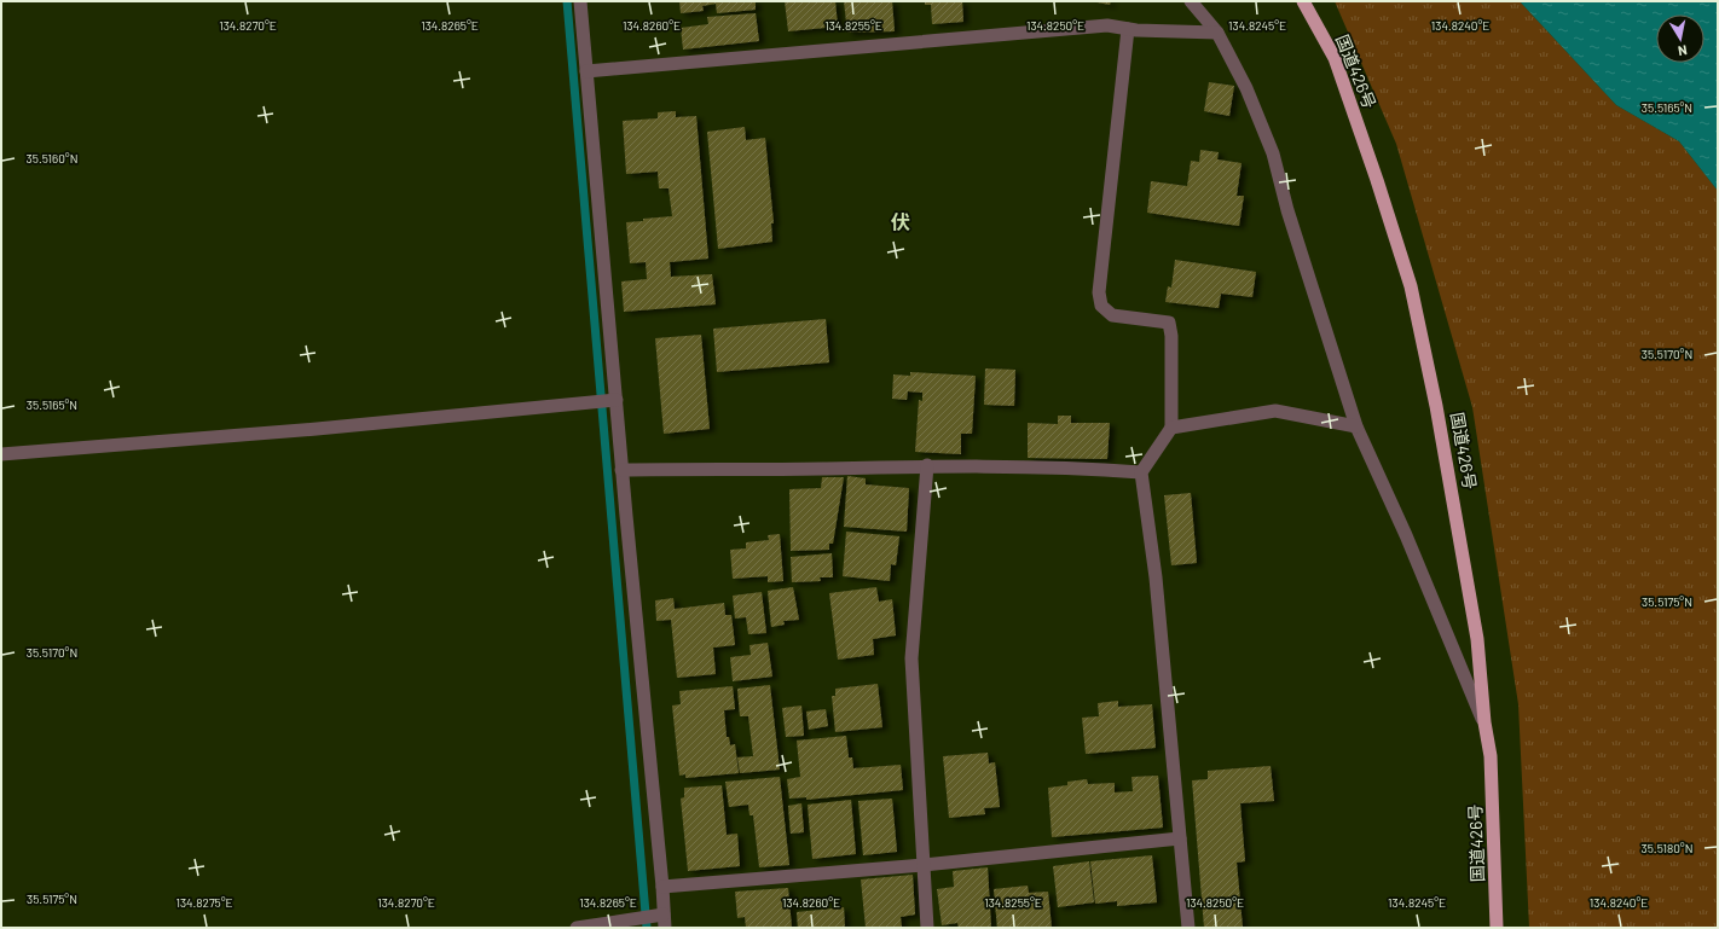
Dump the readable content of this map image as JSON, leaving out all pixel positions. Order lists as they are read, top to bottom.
{
  "streets": {
    "highway": ["国道426号"]
  },
  "districts": ["伏"],
  "north": "bottom",
  "coordinates": [
    "134.8270°E",
    "134.8265°E",
    "134.8260°E",
    "134.8255°E",
    "134.8250°E",
    "134.8245°E",
    "134.8240°E",
    "35.5165°N",
    "35.5160°N",
    "35.5170°N",
    "35.5175°N",
    "35.5180°N",
    "134.8275°E"
  ]
}
